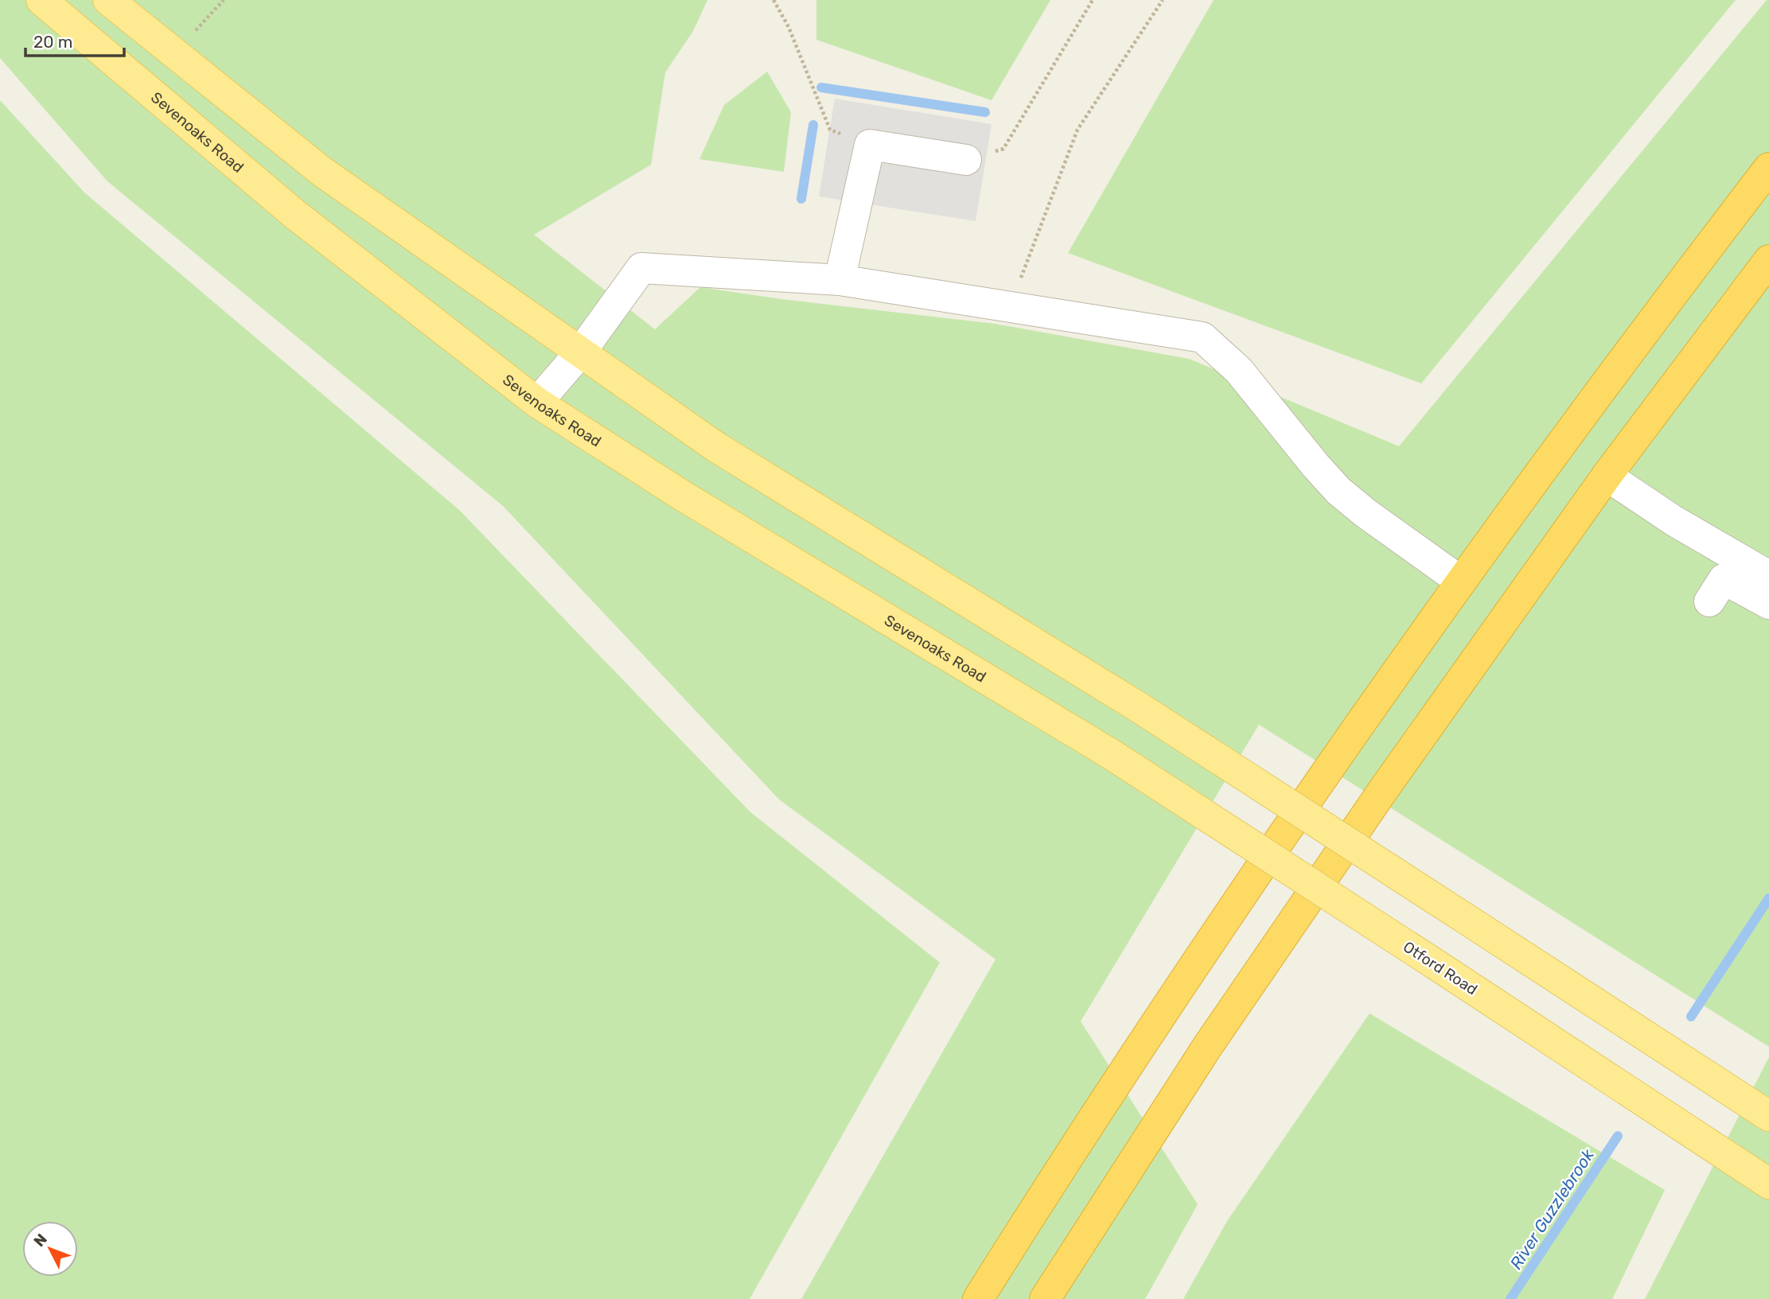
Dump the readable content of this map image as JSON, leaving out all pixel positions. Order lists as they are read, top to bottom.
{
  "streets": {
    "main road": ["Sevenoaks Road", "Otford Road"]
  },
  "crossings": [
    ["Sevenoaks Road", "Otford Road"]
  ],
  "water": ["River Guzzlebrook"],
  "scale_bar": "20 m",
  "north": "top left"
}
